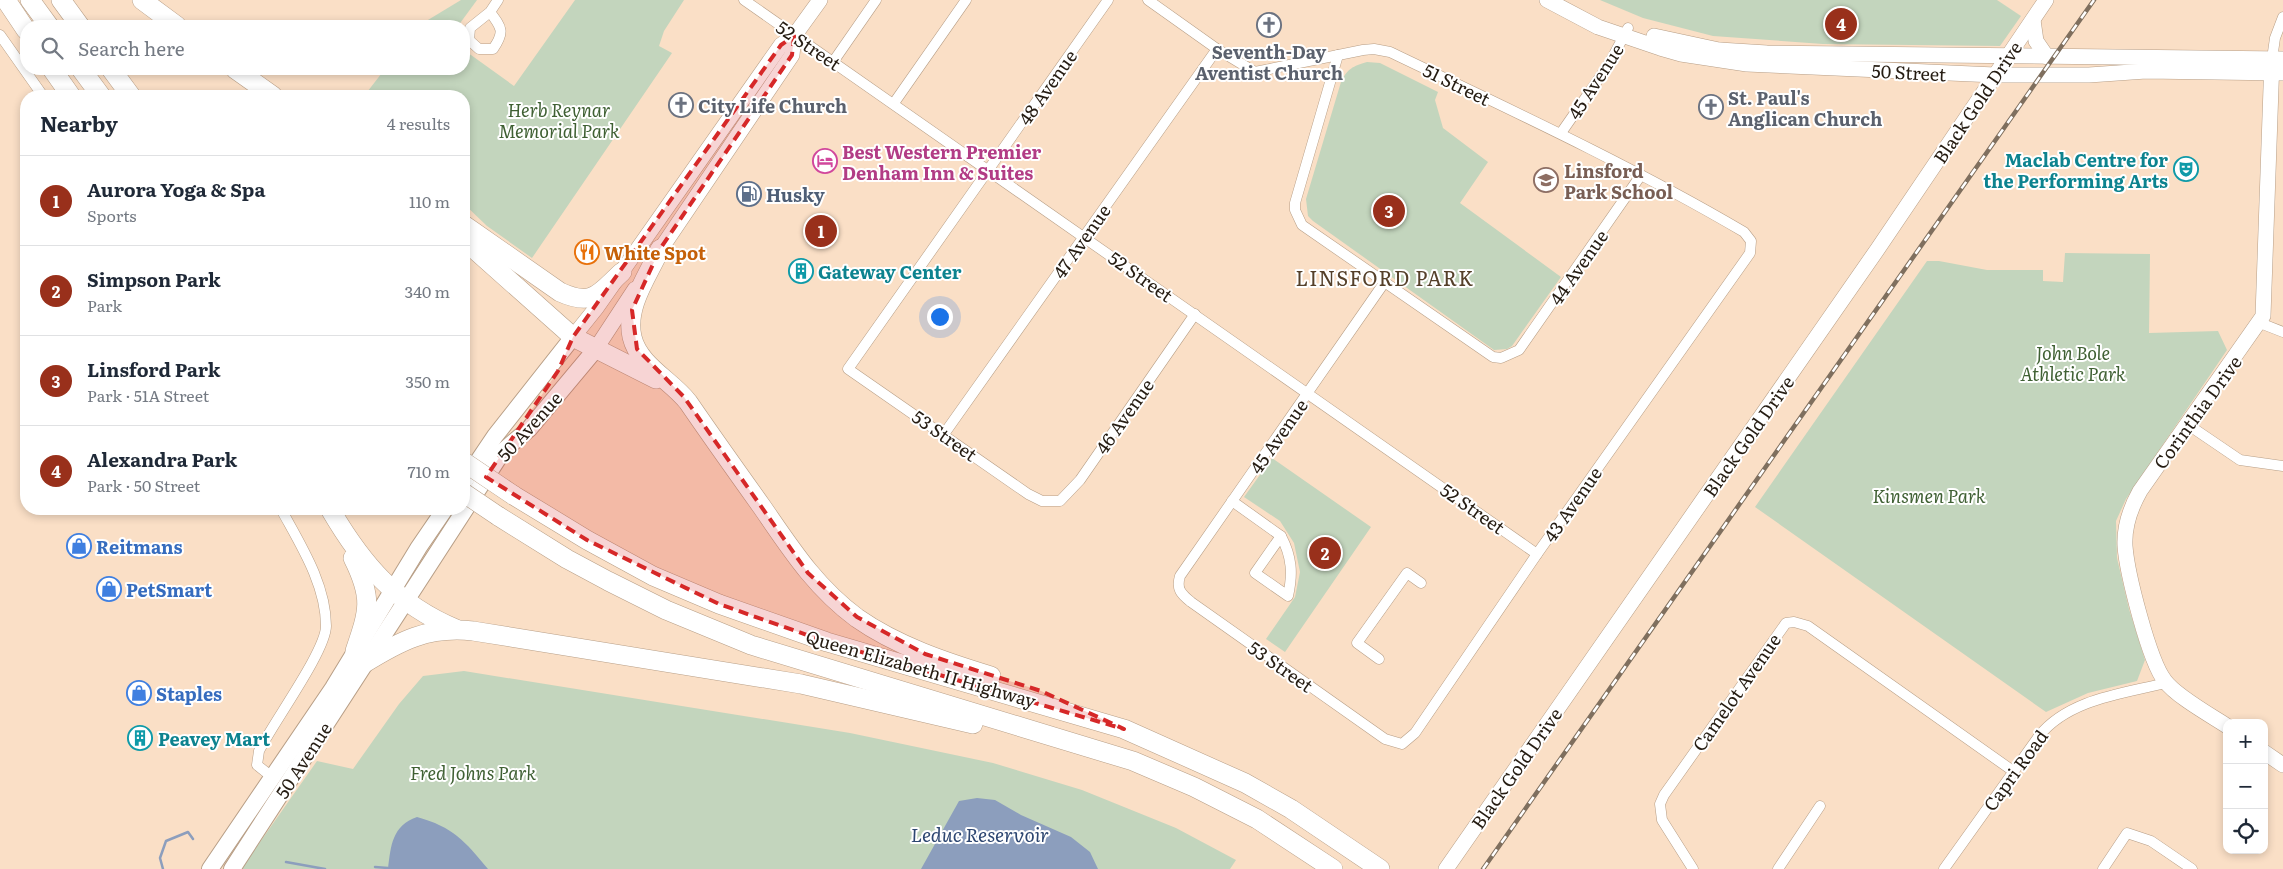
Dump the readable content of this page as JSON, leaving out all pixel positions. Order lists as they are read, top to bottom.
{
  "streets": {
    "highway": ["Queen Elizabeth II Highway"],
    "main road": [
      "50 Street",
      "Black Gold Drive",
      "Corinthia Drive",
      "50 Avenue"
    ],
    "street": [
      "52 Street",
      "45 Avenue",
      "51 Street",
      "48 Avenue",
      "47 Avenue",
      "44 Avenue",
      "46 Avenue",
      "53 Street",
      "43 Avenue",
      "Camelot Avenue",
      "Capri Road"
    ]
  },
  "crossings": [
    ["52 Street", "45 Avenue"],
    ["52 Street", "48 Avenue"],
    ["52 Street", "47 Avenue"],
    ["52 Street", "46 Avenue"],
    ["52 Street", "50 Avenue"],
    ["52 Street", "43 Avenue"],
    ["50 Street", "45 Avenue"],
    ["50 Street", "Black Gold Drive"],
    ["50 Street", "Corinthia Drive"],
    ["45 Avenue", "51 Street"],
    ["45 Avenue", "44 Avenue"],
    ["45 Avenue", "53 Street"],
    ["51 Street", "47 Avenue"],
    ["51 Street", "44 Avenue"],
    ["51 Street", "43 Avenue"],
    ["48 Avenue", "53 Street"],
    ["47 Avenue", "53 Street"],
    ["Corinthia Drive", "Capri Road"],
    ["46 Avenue", "53 Street"],
    ["53 Street", "43 Avenue"],
    ["Camelot Avenue", "Capri Road"]
  ],
  "districts": ["LINSFORD PARK"],
  "water": ["Leduc Reservoir"],
  "parks": [
    "Herb Reynar Memorial Park",
    "John Bole Athletic Park",
    "Kinsmen Park",
    "Fred Johns Park"
  ],
  "places": {
    "church": ["Seventh-Day Aventist Church", "City Life Church", "St. Paul's Anglican Church"],
    "hotel": ["Best Western Premier Denham Inn & Suites"],
    "theatre": ["Maclab Centre for the Performing Arts"],
    "school or university": ["Linsford Park School"],
    "fuel station": ["Husky"],
    "restaurant": ["White Spot"],
    "building": ["Gateway Center", "Peavey Mart"],
    "shop": ["Reitmans", "PetSmart", "Staples"]
  },
  "page": {
    "pins": [
      "4",
      "3",
      "1",
      "2"
    ],
    "search": "Search here",
    "heading": ["Nearby", "4 results"],
    "list": [
      {
        "mark": "1",
        "name": "Aurora Yoga & Spa",
        "note": "Sports",
        "value": "110 m"
      },
      {
        "mark": "2",
        "name": "Simpson Park",
        "note": "Park",
        "value": "340 m"
      },
      {
        "mark": "3",
        "name": "Linsford Park",
        "note": "Park · 51A Street",
        "value": "350 m"
      },
      {
        "mark": "4",
        "name": "Alexandra Park",
        "note": "Park · 50 Street",
        "value": "710 m"
      }
    ],
    "map_buttons": ["+", "−"]
  }
}
